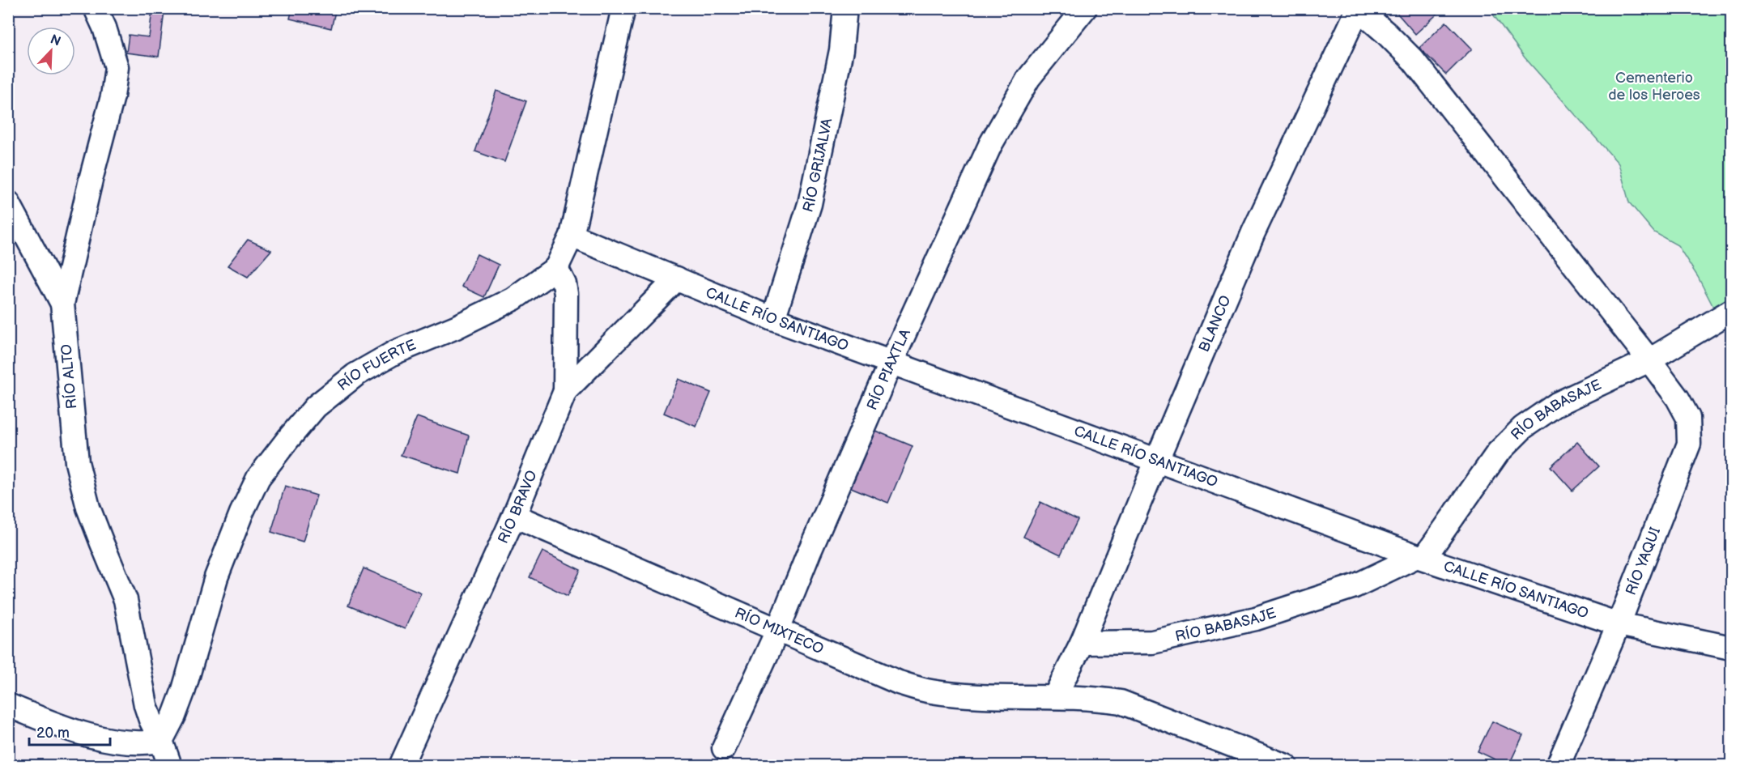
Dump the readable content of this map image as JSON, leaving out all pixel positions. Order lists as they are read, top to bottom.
{
  "streets": {
    "street": [
      "RÍO GRIJALVA",
      "CALLE RÍO SANTIAGO",
      "BLANCO",
      "RÍO FUERTE",
      "RÍO PIAXTLA",
      "RÍO ALTO",
      "RÍO BABASAJE",
      "RÍO BRAVO",
      "RÍO YAQUI",
      "RÍO MIXTECO"
    ]
  },
  "crossings": [
    ["RÍO GRIJALVA", "CALLE RÍO SANTIAGO"],
    ["CALLE RÍO SANTIAGO", "BLANCO"],
    ["CALLE RÍO SANTIAGO", "RÍO FUERTE"],
    ["CALLE RÍO SANTIAGO", "RÍO PIAXTLA"],
    ["CALLE RÍO SANTIAGO", "RÍO BABASAJE"],
    ["CALLE RÍO SANTIAGO", "RÍO BRAVO"],
    ["CALLE RÍO SANTIAGO", "RÍO YAQUI"],
    ["BLANCO", "RÍO BABASAJE"],
    ["BLANCO", "RÍO YAQUI"],
    ["BLANCO", "RÍO MIXTECO"],
    ["RÍO FUERTE", "RÍO ALTO"],
    ["RÍO PIAXTLA", "RÍO MIXTECO"],
    ["RÍO BABASAJE", "RÍO YAQUI"],
    ["RÍO BRAVO", "RÍO MIXTECO"]
  ],
  "parks": ["Cementerio de los Heroes"],
  "scale_bar": "20 m",
  "north": "top right"
}
